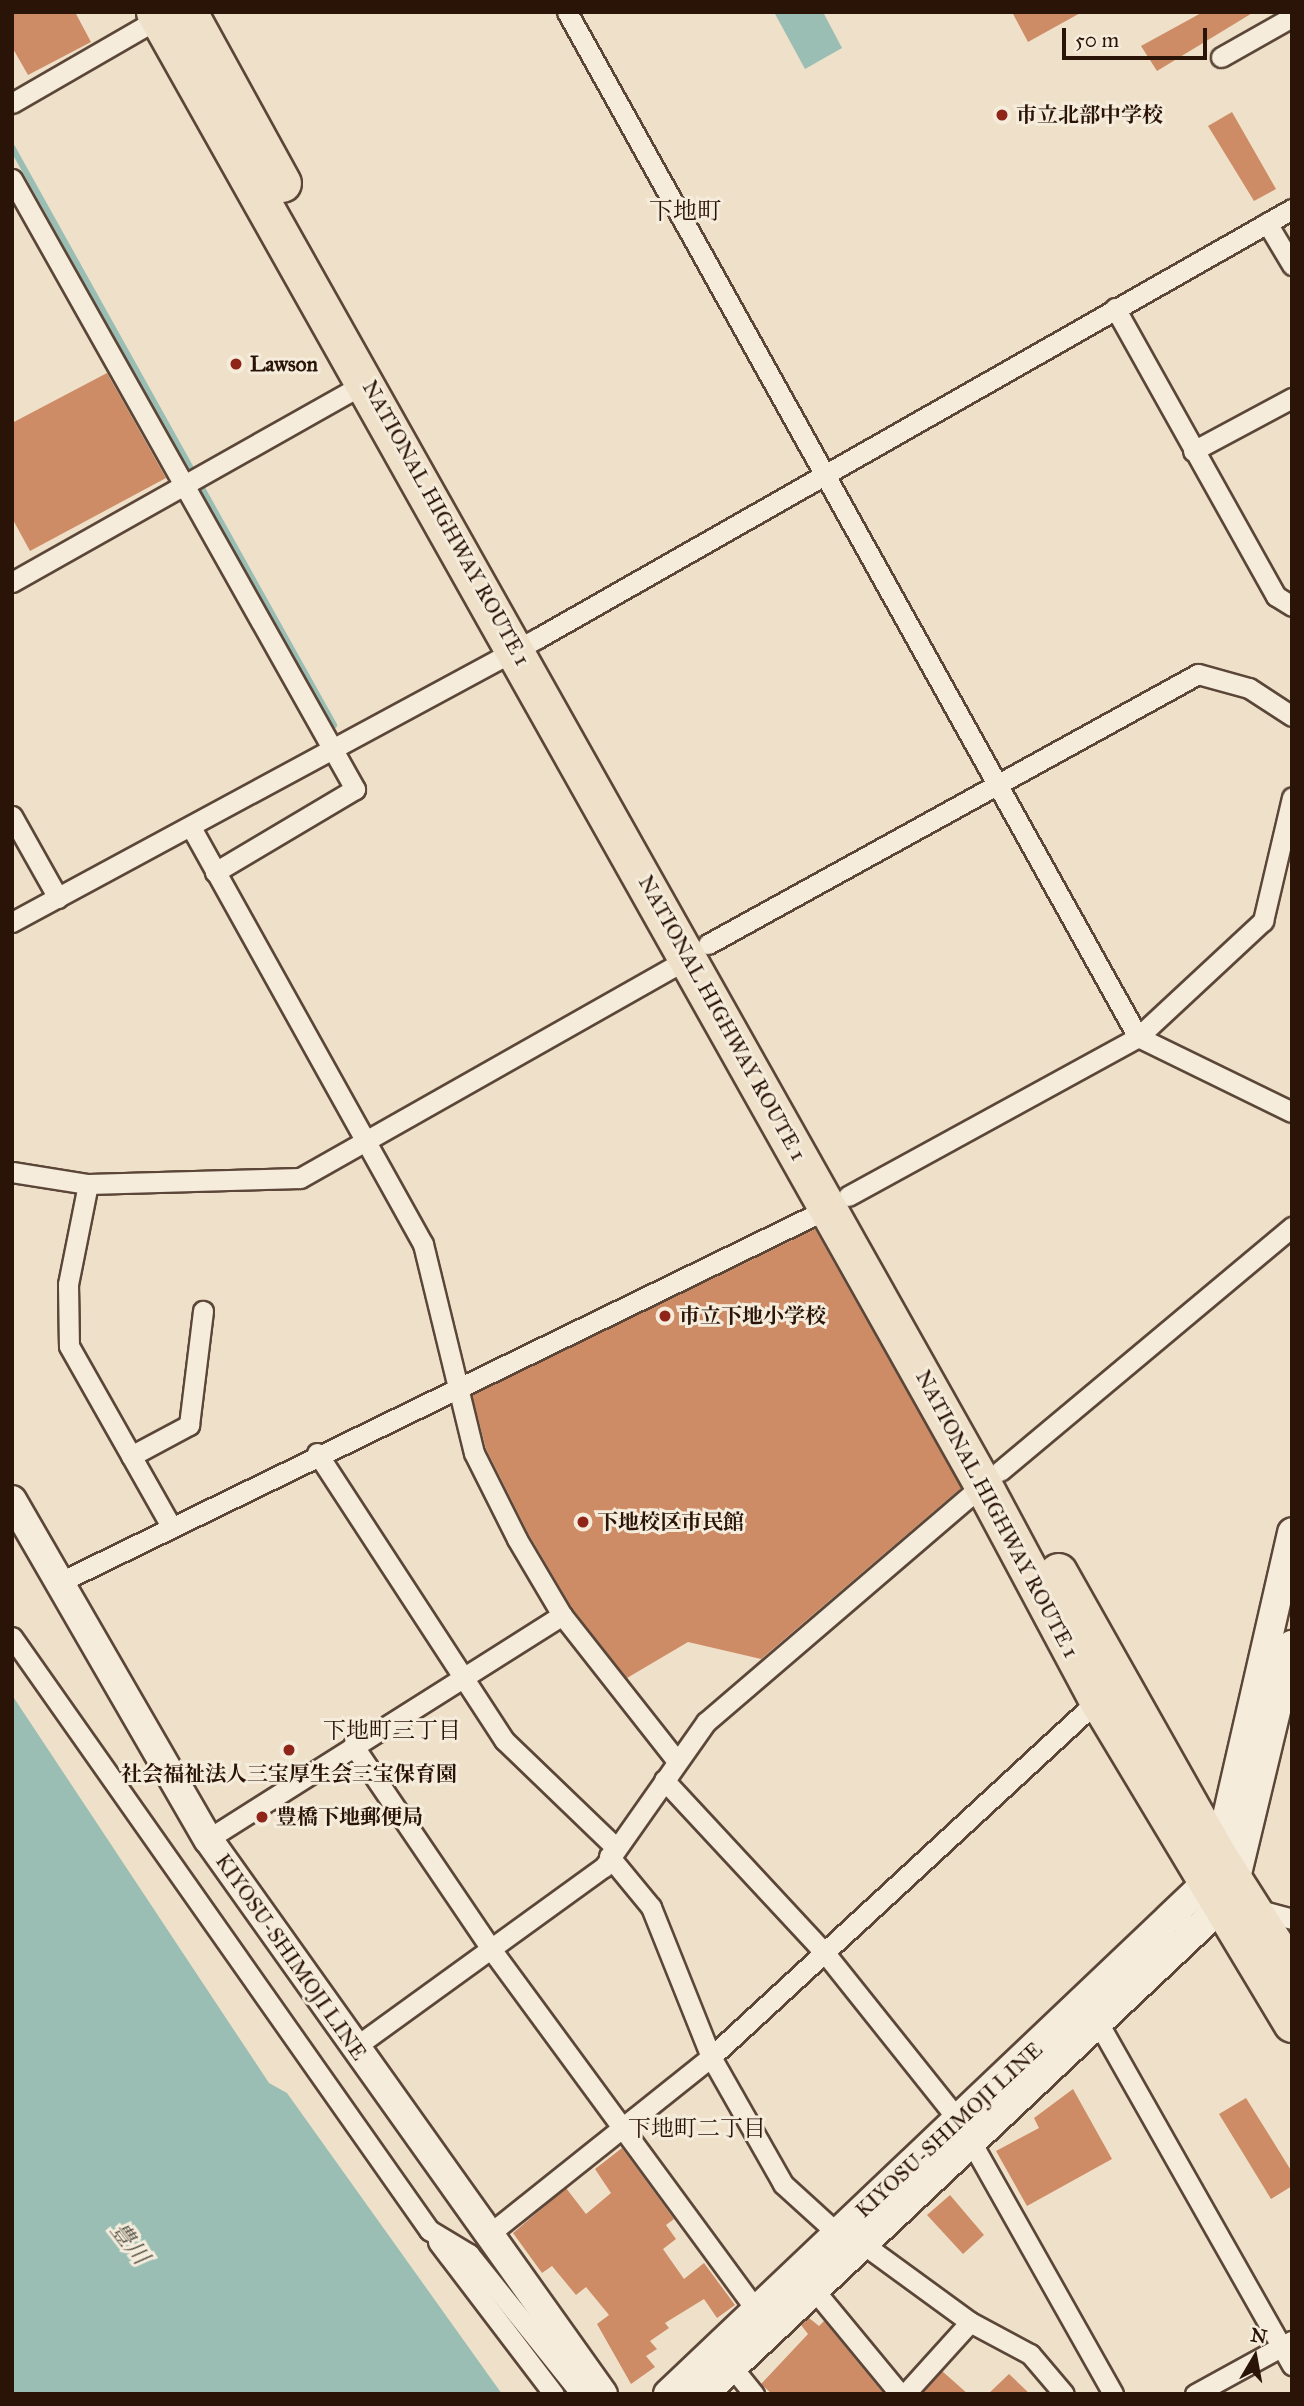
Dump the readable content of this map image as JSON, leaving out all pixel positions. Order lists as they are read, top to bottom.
{
  "streets": {
    "highway": ["NATIONAL HIGHWAY ROUTE 1"],
    "main road": ["KIYOSU-SHIMOJI LINE"]
  },
  "crossings": [
    ["NATIONAL HIGHWAY ROUTE 1", "KIYOSU-SHIMOJI LINE"]
  ],
  "districts": ["下地町", "下地町三丁目", "下地町二丁目"],
  "water": ["豊川"],
  "places": [
    "市立北部中学校",
    "Lawson",
    "市立下地小学校",
    "下地校区市民館",
    "社会福祉法人三宝厚生会三宝保育園",
    "豊橋下地郵便局"
  ],
  "scale_bar": "50 m",
  "north": "top"
}
